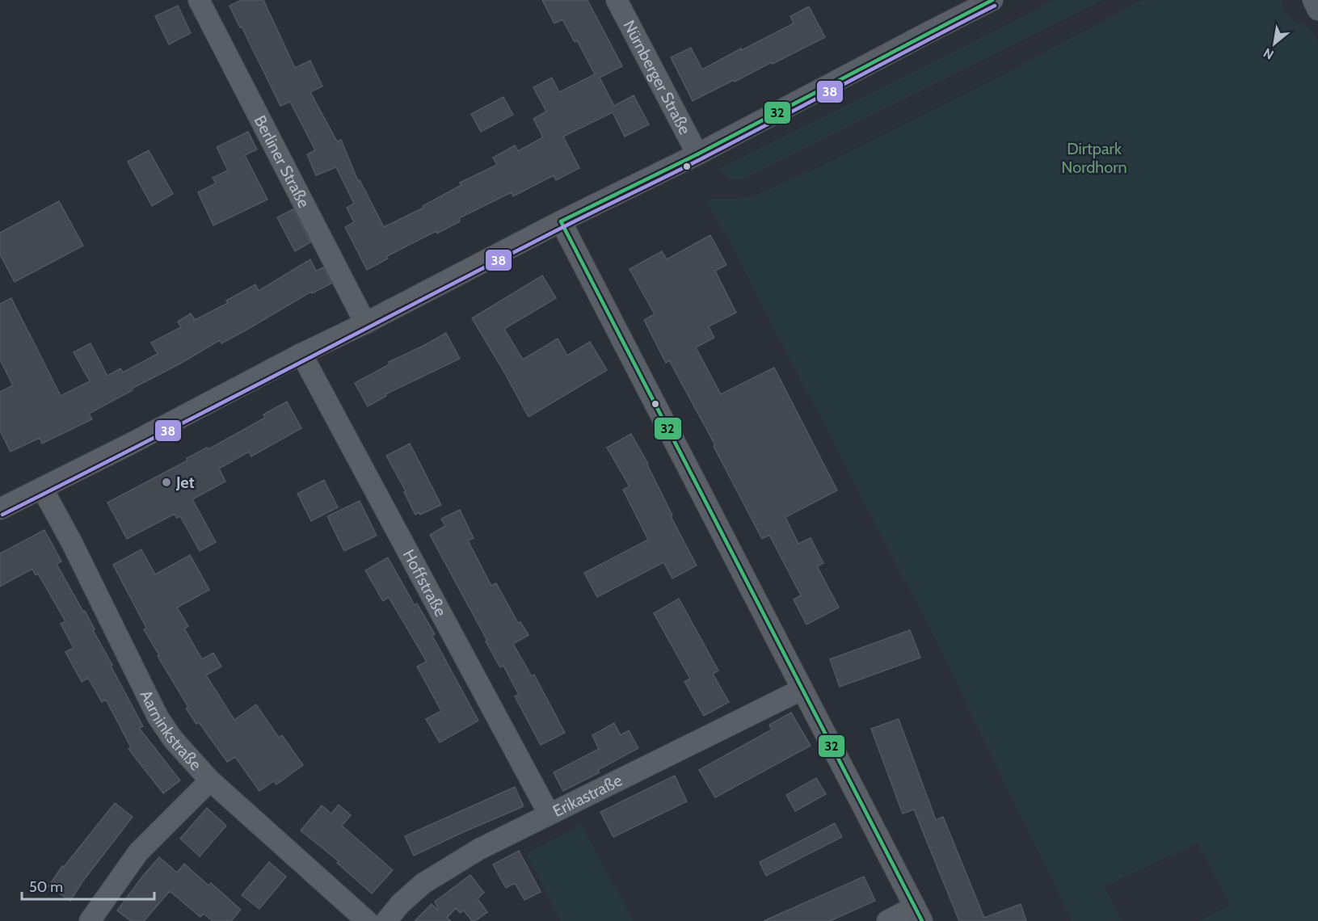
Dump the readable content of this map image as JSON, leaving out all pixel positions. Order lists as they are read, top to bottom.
{
  "streets": {
    "street": [
      "Nürnberger Straße",
      "Berliner Straße",
      "Hoffstraße",
      "Aarninkstraße",
      "Erikastraße"
    ]
  },
  "crossings": [
    ["Hoffstraße", "Erikastraße"]
  ],
  "parks": ["Dirtpark Nordhorn"],
  "places": ["Jet"],
  "lines": ["transit line 32", "transit line 38"],
  "scale_bar": "50 m",
  "north": "bottom left"
}
